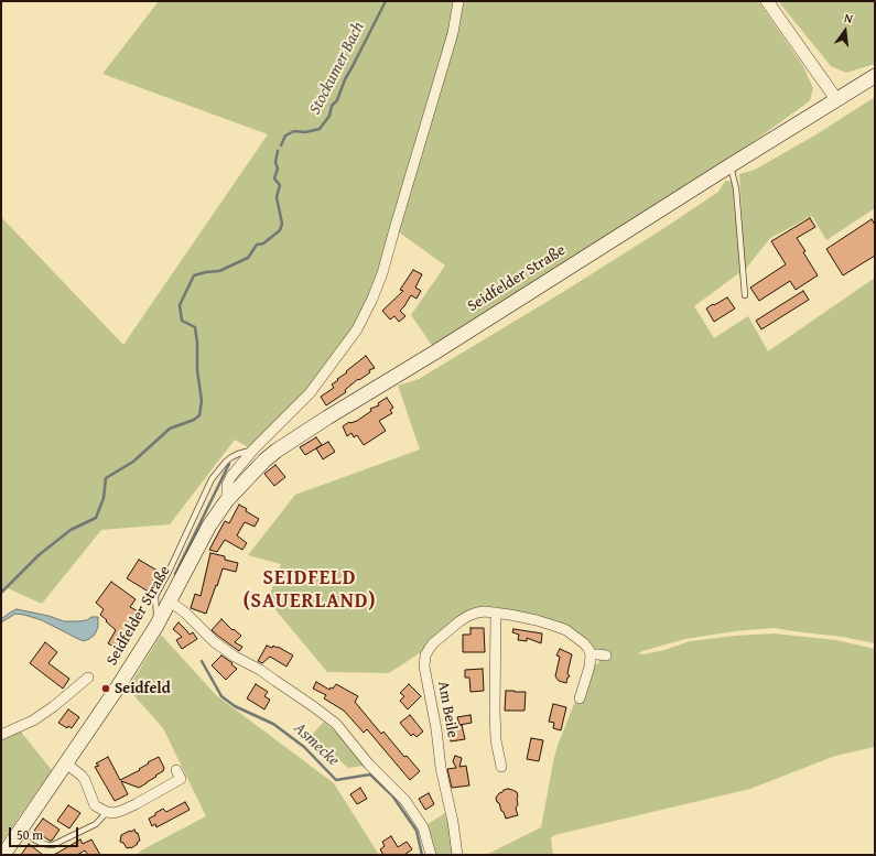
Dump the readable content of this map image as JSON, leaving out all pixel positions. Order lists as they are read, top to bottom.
{
  "streets": {
    "main road": ["Seidfelder Straße"],
    "street": ["Am Beile"]
  },
  "districts": ["SEIDFELD (SAUERLAND)"],
  "water": ["Stockumer Bach", "Asmecke"],
  "places": ["Seidfeld"],
  "scale_bar": "50 m",
  "north": "top"
}
